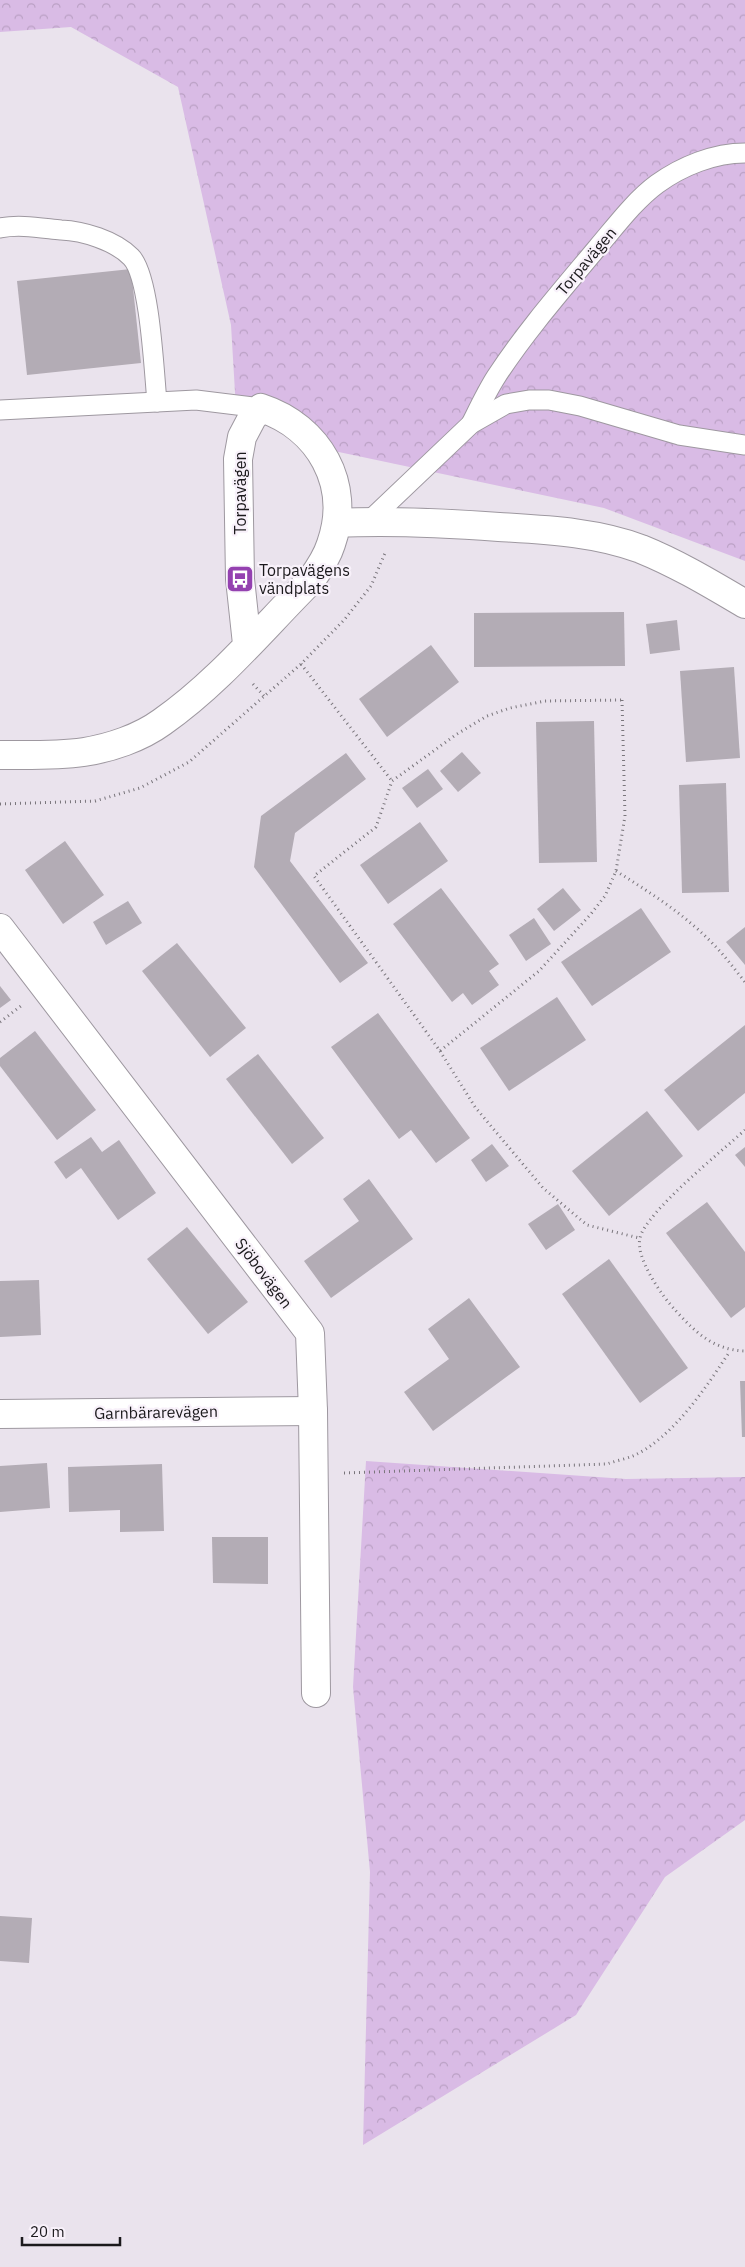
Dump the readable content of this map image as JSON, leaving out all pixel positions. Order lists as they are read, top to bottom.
{
  "streets": {
    "street": ["Torpavägen", "Sjöbovägen", "Garnbärarevägen"]
  },
  "crossings": [
    ["Sjöbovägen", "Garnbärarevägen"]
  ],
  "places": {
    "bus stop": ["Torpavägens vändplats"]
  },
  "scale_bar": "20 m"
}
